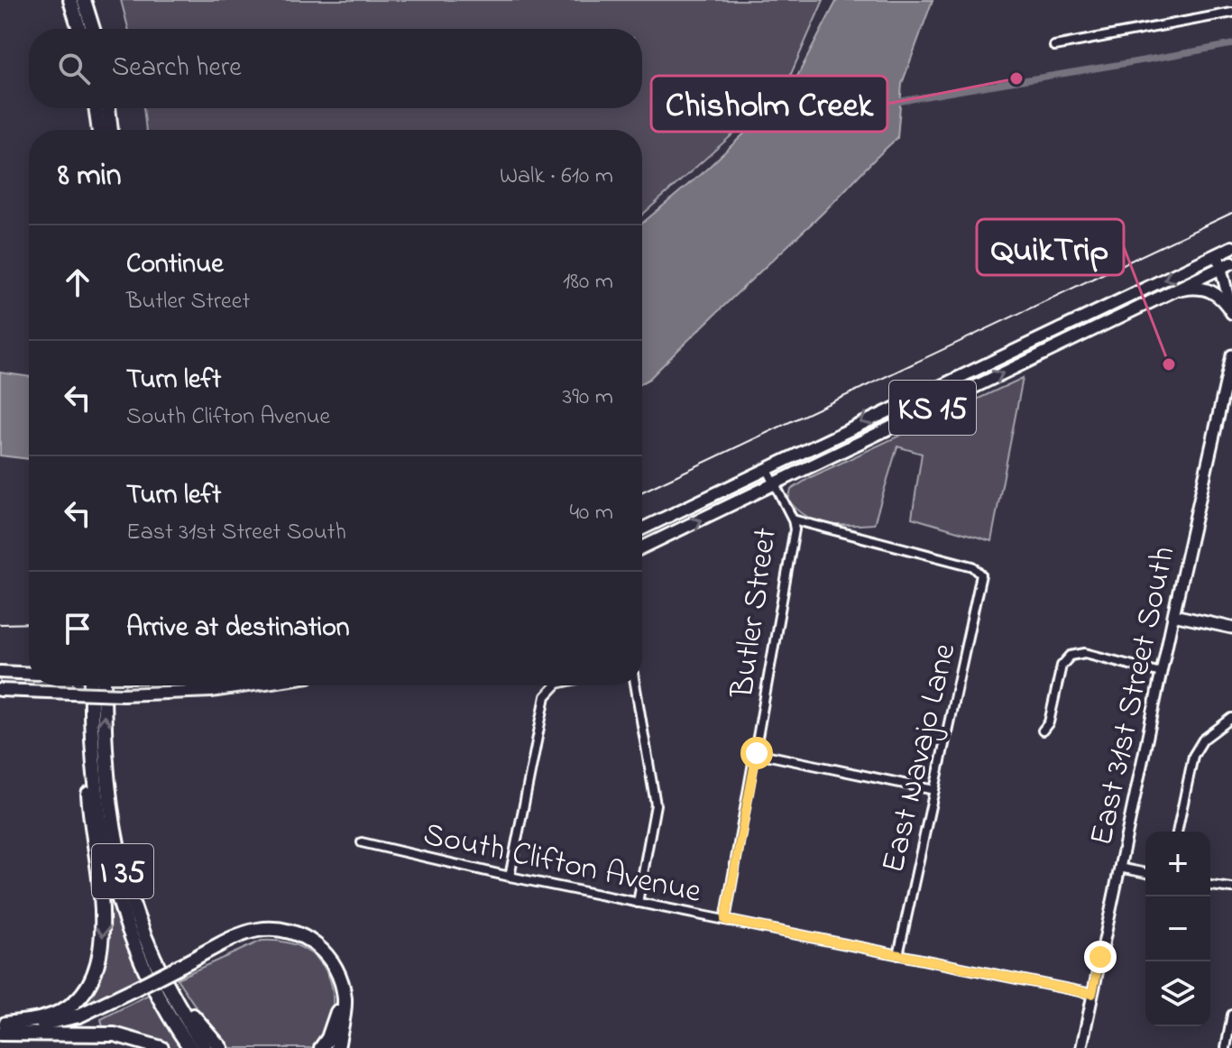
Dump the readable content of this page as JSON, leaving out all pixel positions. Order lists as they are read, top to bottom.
{
  "streets": {
    "highway": ["I 35"],
    "main road": ["KS 15", "East 31st Street South"],
    "street": ["Butler Street", "East Navajo Lane", "South Clifton Avenue"]
  },
  "crossings": [
    ["KS 15", "Butler Street"],
    ["Butler Street", "East Navajo Lane"],
    ["Butler Street", "South Clifton Avenue"],
    ["East 31st Street South", "South Clifton Avenue"],
    ["East Navajo Lane", "South Clifton Avenue"]
  ],
  "places": ["Chisholm Creek", "QuikTrip"],
  "page": {
    "search": "Search here",
    "heading": ["8 min", "Walk · 610 m"],
    "list": [
      ["Continue", "Butler Street", "180 m"],
      ["Turn left", "South Clifton Avenue", "390 m"],
      ["Turn left", "East 31st Street South", "40 m"],
      "Arrive at destination"
    ],
    "map_buttons": ["+", "−"]
  }
}
